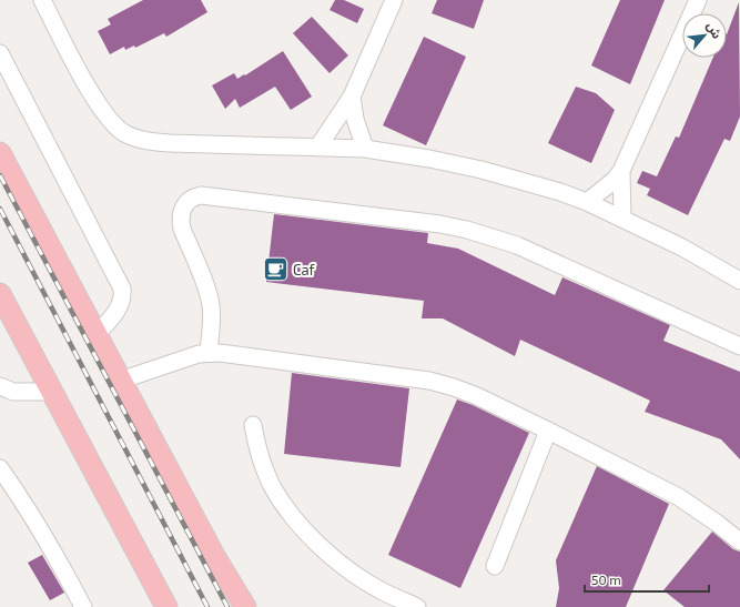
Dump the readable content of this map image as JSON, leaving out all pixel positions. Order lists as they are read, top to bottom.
{
  "places": {
    "cafe": ["Caf"]
  },
  "scale_bar": "50 m",
  "north": "top right"
}
